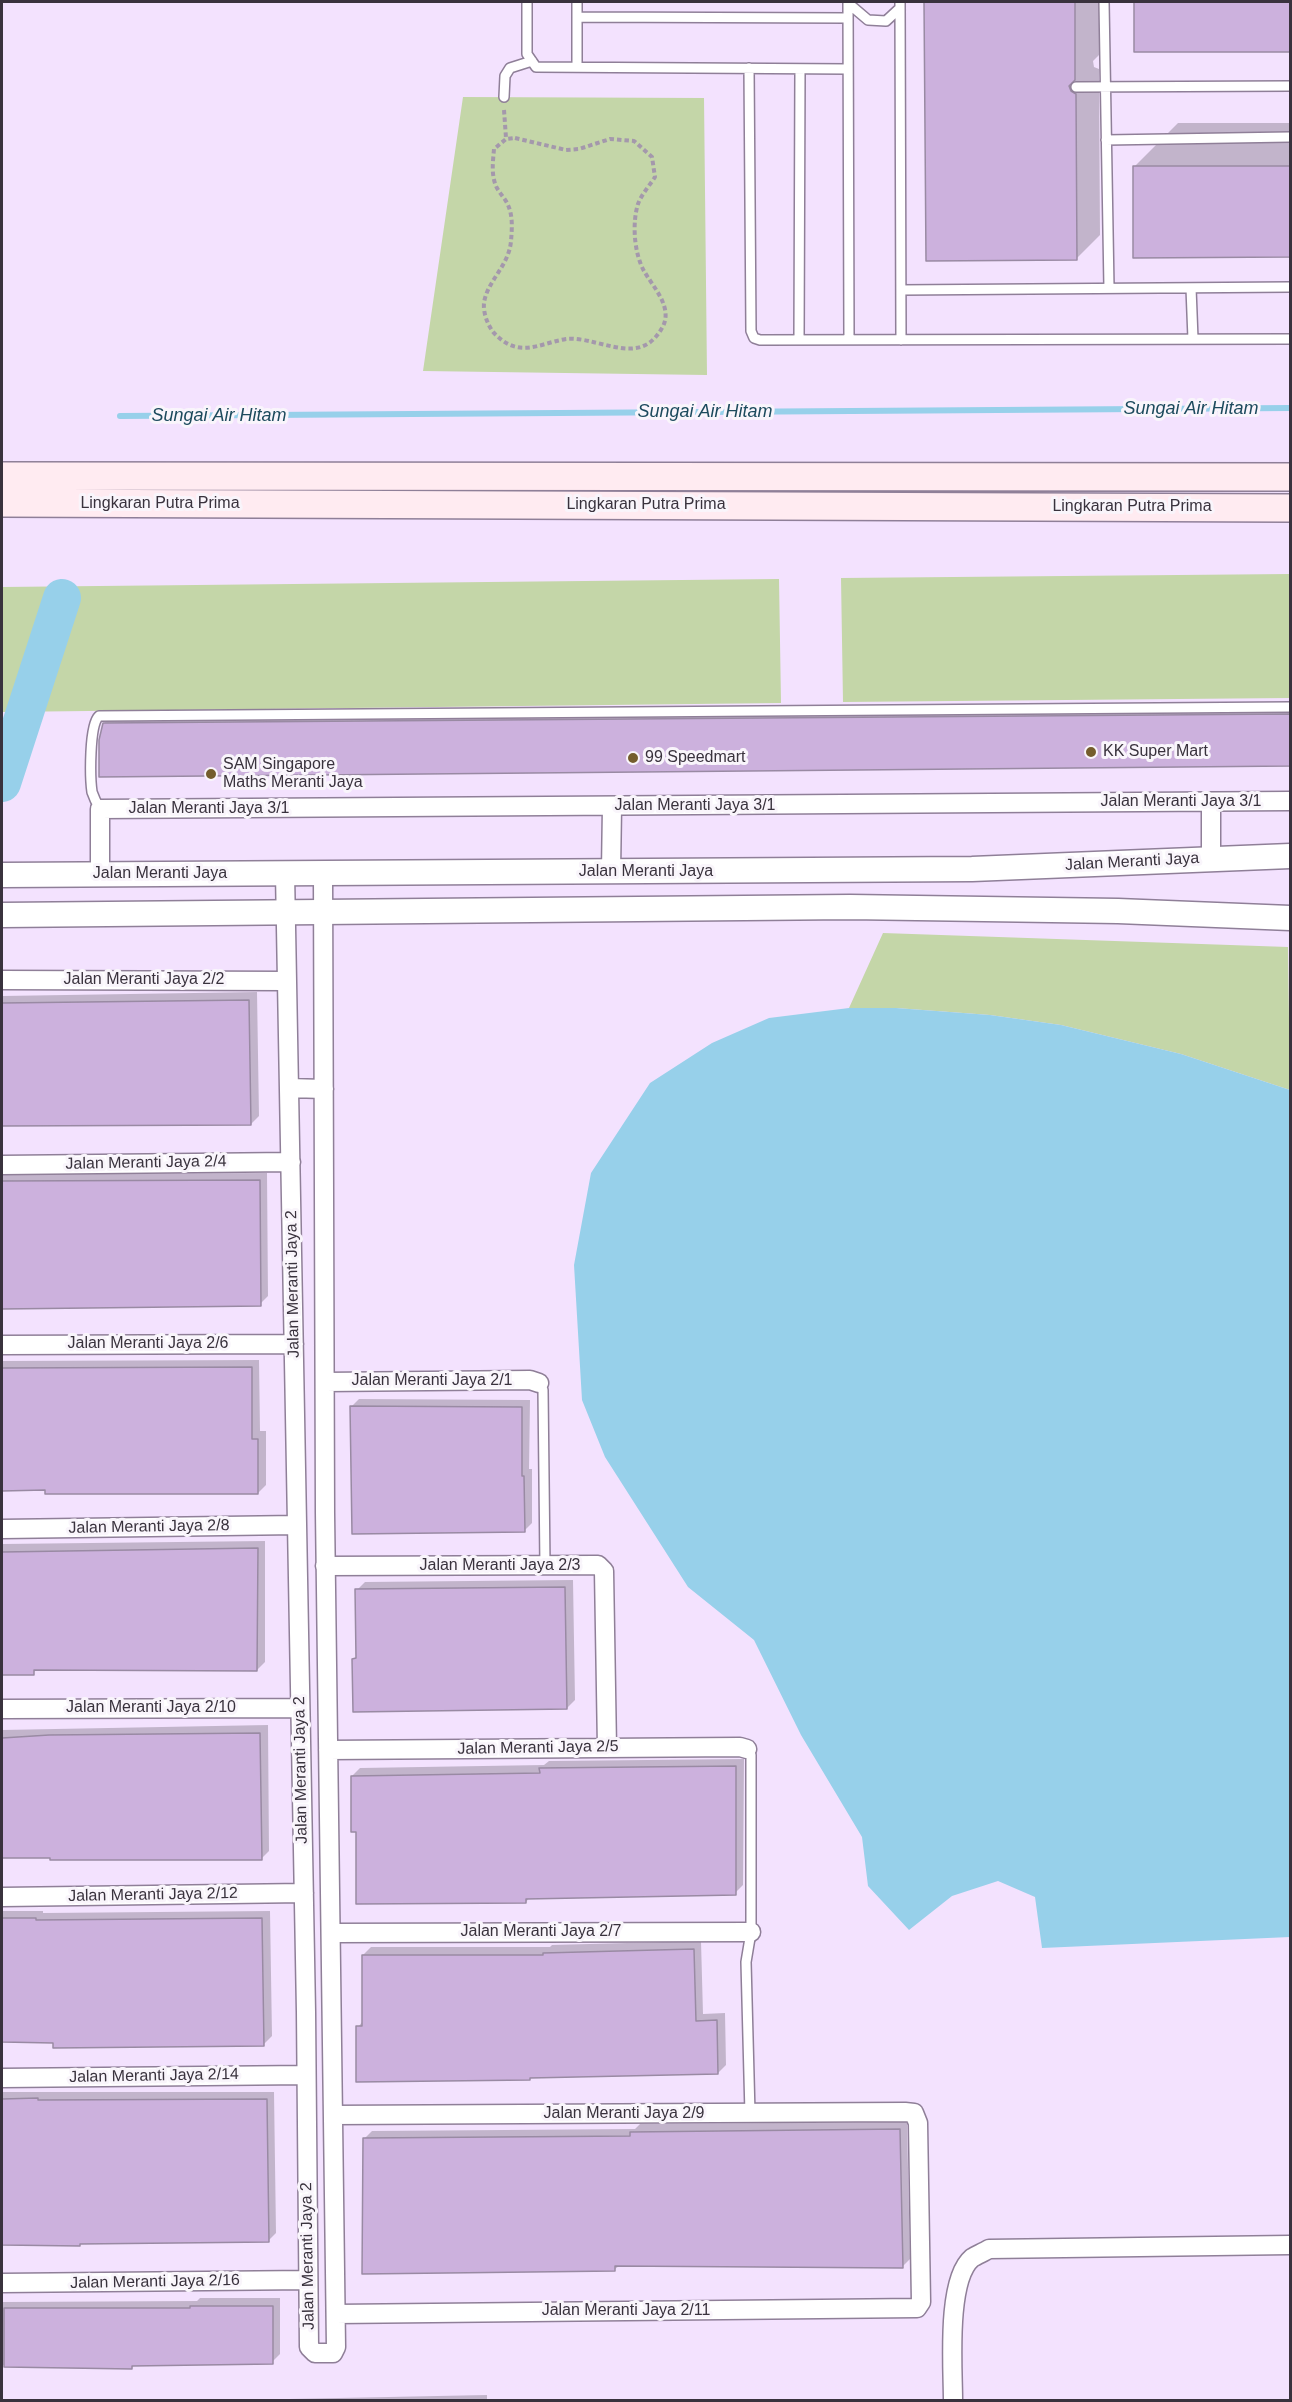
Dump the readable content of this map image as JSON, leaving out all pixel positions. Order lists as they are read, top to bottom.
{
  "streets": {
    "main road": ["Lingkaran Putra Prima"],
    "street": [
      "Jalan Meranti Jaya 3/1",
      "Jalan Meranti Jaya",
      "Jalan Meranti Jaya 2/2",
      "Jalan Meranti Jaya 2/4",
      "Jalan Meranti Jaya 2",
      "Jalan Meranti Jaya 2/6",
      "Jalan Meranti Jaya 2/1",
      "Jalan Meranti Jaya 2/8",
      "Jalan Meranti Jaya 2/3",
      "Jalan Meranti Jaya 2/10",
      "Jalan Meranti Jaya 2/5",
      "Jalan Meranti Jaya 2/12",
      "Jalan Meranti Jaya 2/7",
      "Jalan Meranti Jaya 2/14",
      "Jalan Meranti Jaya 2/9",
      "Jalan Meranti Jaya 2/16",
      "Jalan Meranti Jaya 2/11"
    ]
  },
  "crossings": [
    ["Jalan Meranti Jaya", "Jalan Meranti Jaya 2"],
    ["Jalan Meranti Jaya 2/2", "Jalan Meranti Jaya 2"],
    ["Jalan Meranti Jaya 2/4", "Jalan Meranti Jaya 2"],
    ["Jalan Meranti Jaya 2", "Jalan Meranti Jaya 2/6"],
    ["Jalan Meranti Jaya 2", "Jalan Meranti Jaya 2/1"],
    ["Jalan Meranti Jaya 2", "Jalan Meranti Jaya 2/8"],
    ["Jalan Meranti Jaya 2", "Jalan Meranti Jaya 2/3"],
    ["Jalan Meranti Jaya 2", "Jalan Meranti Jaya 2/10"],
    ["Jalan Meranti Jaya 2", "Jalan Meranti Jaya 2/5"],
    ["Jalan Meranti Jaya 2", "Jalan Meranti Jaya 2/12"],
    ["Jalan Meranti Jaya 2", "Jalan Meranti Jaya 2/7"],
    ["Jalan Meranti Jaya 2", "Jalan Meranti Jaya 2/14"],
    ["Jalan Meranti Jaya 2", "Jalan Meranti Jaya 2/9"],
    ["Jalan Meranti Jaya 2", "Jalan Meranti Jaya 2/16"],
    ["Jalan Meranti Jaya 2", "Jalan Meranti Jaya 2/11"],
    ["Jalan Meranti Jaya 2/3", "Jalan Meranti Jaya 2/5"],
    ["Jalan Meranti Jaya 2/9", "Jalan Meranti Jaya 2/11"]
  ],
  "water": ["Sungai Air Hitam"],
  "places": ["KK Super Mart", "99 Speedmart", "SAM Singapore Maths Meranti Jaya"]
}
